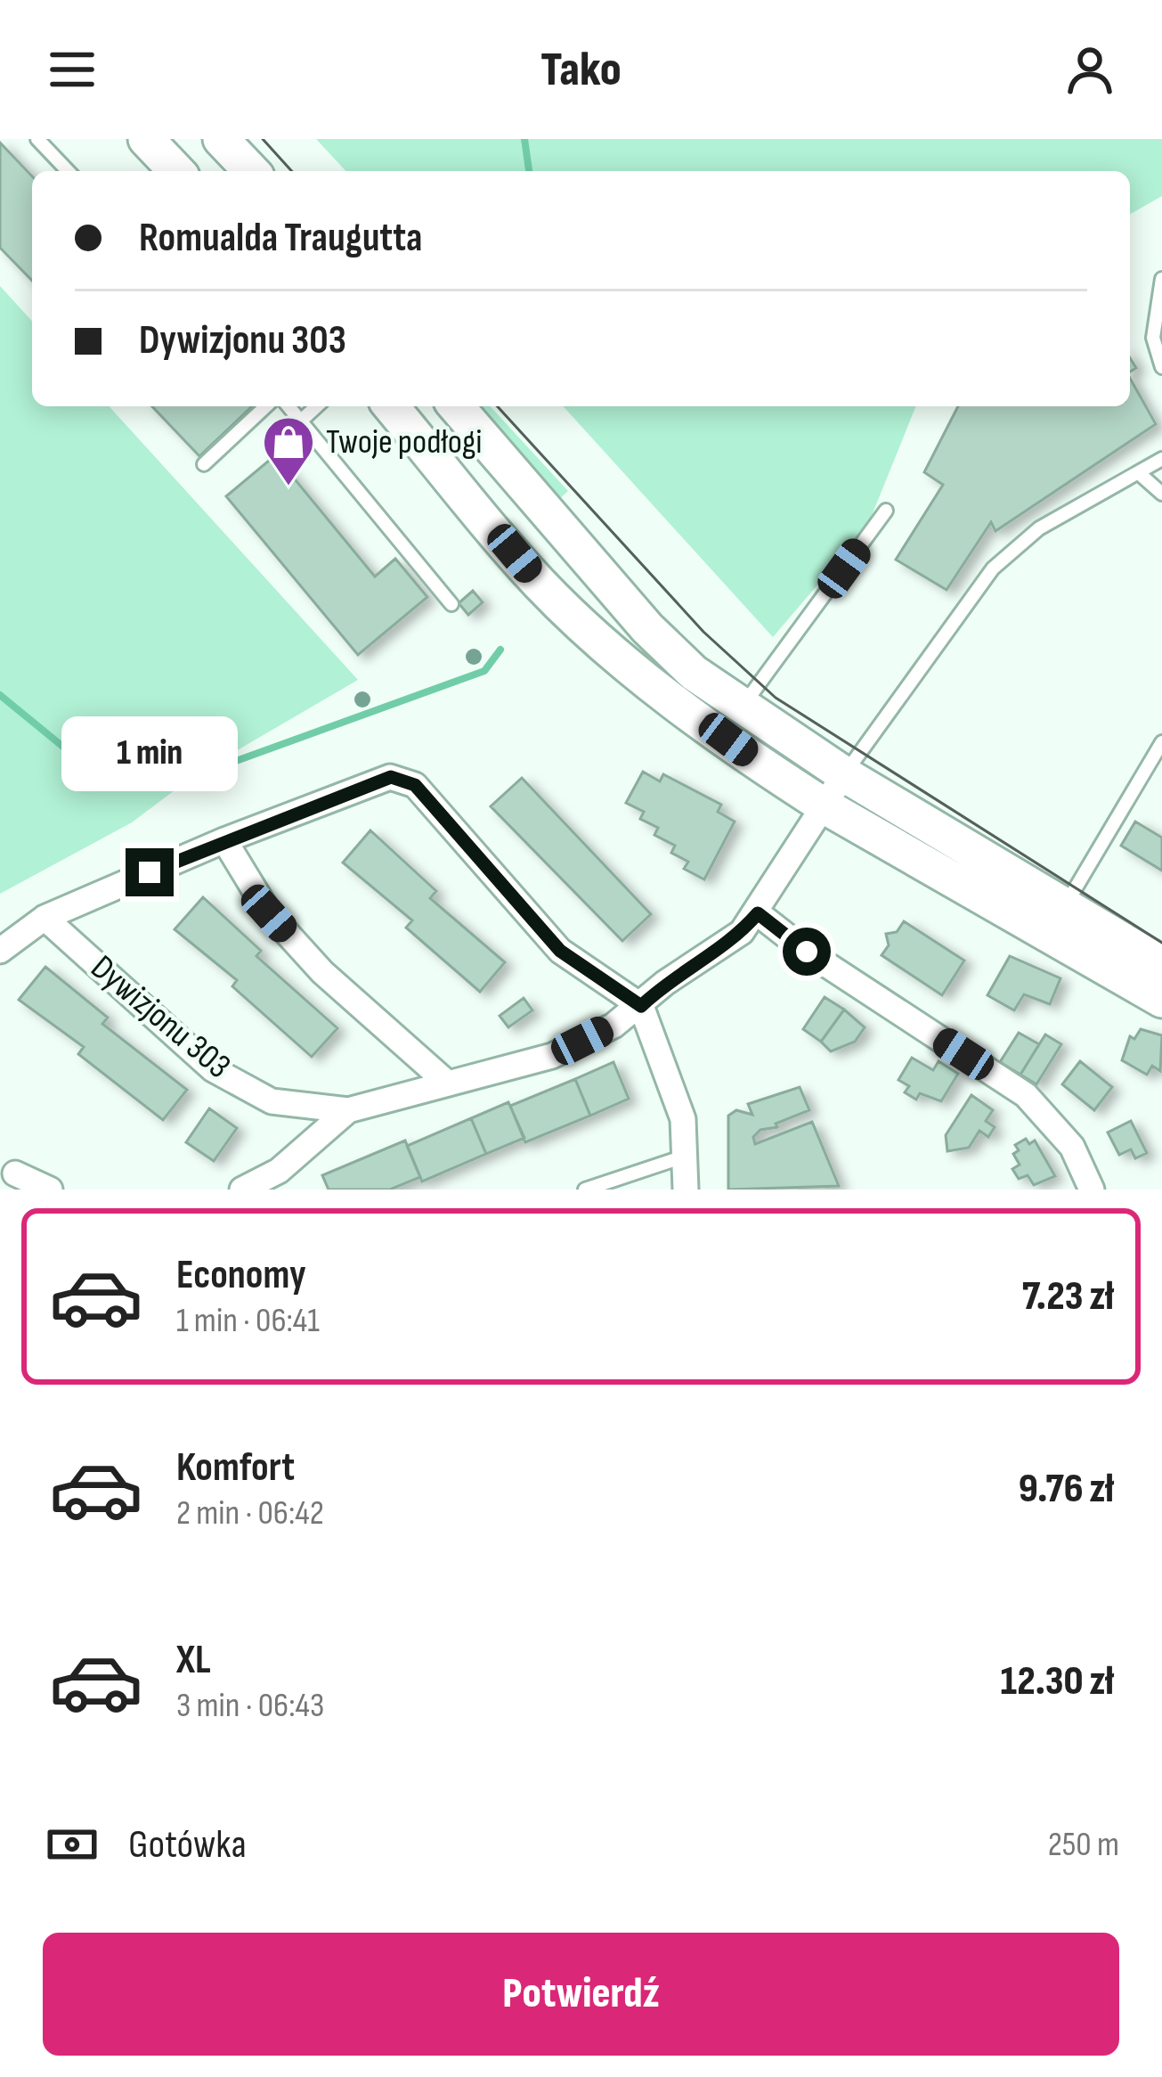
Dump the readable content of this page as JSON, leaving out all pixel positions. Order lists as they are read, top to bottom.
{
  "streets": {
    "street": ["Dywizjonu 303"]
  },
  "places": {
    "shop": ["Twoje podłogi"]
  },
  "page": {
    "header": "Tako",
    "banner": ["Romualda Traugutta", "Dywizjonu 303"],
    "bubble": "1 min",
    "list": [
      {
        "name": "Economy",
        "note": "1 min · 06:41",
        "value": "7.23 zł"
      },
      {
        "name": "Komfort",
        "note": "2 min · 06:42",
        "value": "9.76 zł"
      },
      {
        "name": "XL",
        "note": "3 min · 06:43",
        "value": "12.30 zł"
      }
    ],
    "pay": ["Gotówka", "250 m"],
    "buttons": "Potwierdź"
  }
}
